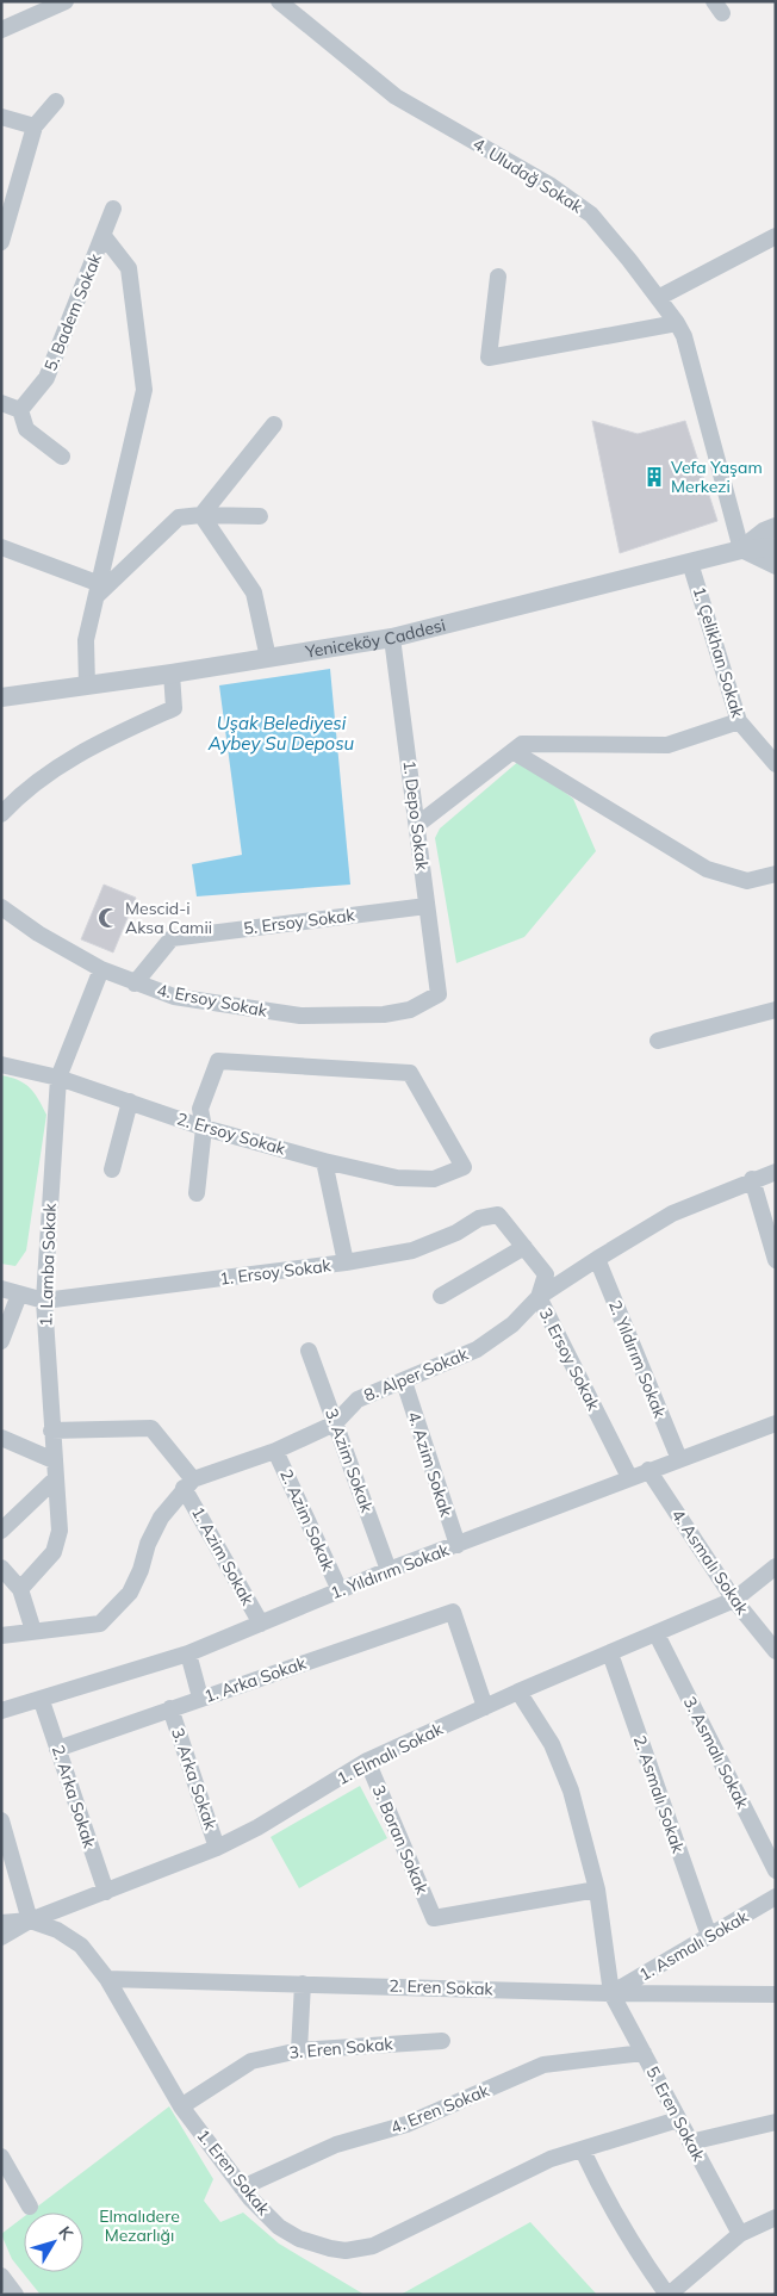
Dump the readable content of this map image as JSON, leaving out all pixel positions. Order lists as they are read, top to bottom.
{
  "streets": {
    "street": [
      "4. Uludağ Sokak",
      "5. Badem Sokak",
      "Yeniceköy Caddesi",
      "1. Çelikhan Sokak",
      "1. Depo Sokak",
      "5. Ersoy Sokak",
      "4. Ersoy Sokak",
      "2. Ersoy Sokak",
      "1. Lamba Sokak",
      "1. Ersoy Sokak",
      "3. Ersoy Sokak",
      "2. Yıldırım Sokak",
      "8. Alper Sokak",
      "3. Azim Sokak",
      "4. Azim Sokak",
      "2. Azim Sokak",
      "1. Azim Sokak",
      "4. Asmalı Sokak",
      "1. Yıldırım Sokak",
      "1. Arka Sokak",
      "3. Asmalı Sokak",
      "1. Elmalı Sokak",
      "3. Arka Sokak",
      "2. Asmalı Sokak",
      "2. Arka Sokak",
      "3. Boran Sokak",
      "1. Asmalı Sokak",
      "2. Eren Sokak",
      "3. Eren Sokak",
      "4. Eren Sokak",
      "5. Eren Sokak",
      "1. Eren Sokak"
    ]
  },
  "crossings": [
    ["4. Uludağ Sokak", "Yeniceköy Caddesi"],
    ["Yeniceköy Caddesi", "1. Çelikhan Sokak"],
    ["Yeniceköy Caddesi", "1. Depo Sokak"],
    ["1. Depo Sokak", "5. Ersoy Sokak"],
    ["1. Depo Sokak", "4. Ersoy Sokak"],
    ["5. Ersoy Sokak", "4. Ersoy Sokak"],
    ["4. Ersoy Sokak", "1. Lamba Sokak"],
    ["2. Ersoy Sokak", "1. Lamba Sokak"],
    ["1. Lamba Sokak", "1. Ersoy Sokak"],
    ["1. Lamba Sokak", "1. Azim Sokak"],
    ["1. Ersoy Sokak", "3. Ersoy Sokak"],
    ["3. Ersoy Sokak", "8. Alper Sokak"],
    ["3. Ersoy Sokak", "1. Yıldırım Sokak"],
    ["2. Yıldırım Sokak", "8. Alper Sokak"],
    ["2. Yıldırım Sokak", "1. Yıldırım Sokak"],
    ["8. Alper Sokak", "3. Azim Sokak"],
    ["8. Alper Sokak", "4. Azim Sokak"],
    ["8. Alper Sokak", "2. Azim Sokak"],
    ["8. Alper Sokak", "1. Azim Sokak"],
    ["3. Azim Sokak", "1. Yıldırım Sokak"],
    ["4. Azim Sokak", "1. Yıldırım Sokak"],
    ["2. Azim Sokak", "1. Yıldırım Sokak"],
    ["1. Azim Sokak", "1. Yıldırım Sokak"],
    ["4. Asmalı Sokak", "1. Yıldırım Sokak"],
    ["4. Asmalı Sokak", "1. Elmalı Sokak"],
    ["1. Yıldırım Sokak", "2. Arka Sokak"],
    ["1. Arka Sokak", "1. Elmalı Sokak"],
    ["1. Arka Sokak", "3. Arka Sokak"],
    ["1. Arka Sokak", "2. Arka Sokak"],
    ["3. Asmalı Sokak", "1. Elmalı Sokak"],
    ["1. Elmalı Sokak", "3. Arka Sokak"],
    ["1. Elmalı Sokak", "2. Asmalı Sokak"],
    ["1. Elmalı Sokak", "2. Arka Sokak"],
    ["1. Elmalı Sokak", "3. Boran Sokak"],
    ["1. Elmalı Sokak", "1. Eren Sokak"],
    ["2. Asmalı Sokak", "1. Asmalı Sokak"],
    ["1. Asmalı Sokak", "2. Eren Sokak"],
    ["1. Asmalı Sokak", "5. Eren Sokak"],
    ["2. Eren Sokak", "5. Eren Sokak"],
    ["2. Eren Sokak", "1. Eren Sokak"],
    ["3. Eren Sokak", "1. Eren Sokak"],
    ["4. Eren Sokak", "5. Eren Sokak"],
    ["4. Eren Sokak", "1. Eren Sokak"],
    ["5. Eren Sokak", "1. Eren Sokak"]
  ],
  "water": ["Uşak Belediyesi Aybey Su Deposu"],
  "parks": ["Elmalıdere Mezarlığı"],
  "places": {
    "building": ["Vefa Yaşam Merkezi"],
    "mosque": ["Mescid-i Aksa Camii"]
  },
  "north": "top right"
}
